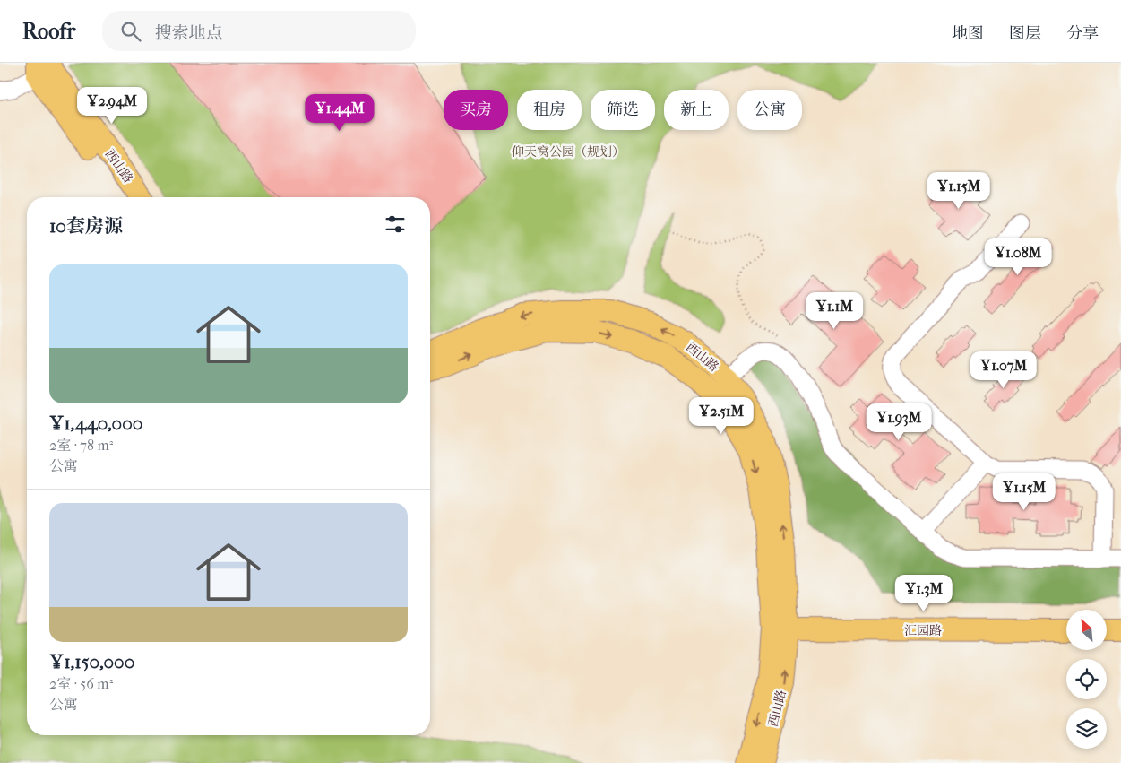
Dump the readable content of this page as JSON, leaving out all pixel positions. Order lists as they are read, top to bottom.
{
  "streets": {
    "main road": ["西山路", "汇园路"]
  },
  "crossings": [
    ["西山路", "汇园路"]
  ],
  "parks": ["仰天窝公园（规划）"],
  "north": "top left",
  "page": {
    "header": "Roofr",
    "search": "搜索地点",
    "nav": ["地图", "图层", "分享"],
    "price": [
      "¥2.94M",
      "¥1.44M",
      "¥1.15M",
      "¥1.08M",
      "¥1.1M",
      "¥1.07M",
      "¥2.51M",
      "¥1.93M",
      "¥1.15M",
      "¥1.3M"
    ],
    "chip": [
      "买房",
      "租房",
      "筛选",
      "新上",
      "公寓"
    ],
    "heading": "10套房源",
    "list": [
      {
        "name": "¥1,440,000",
        "note": "2室 · 78 m² · 公寓"
      },
      {
        "name": "¥1,150,000",
        "note": "2室 · 56 m² · 公寓"
      }
    ]
  }
}
